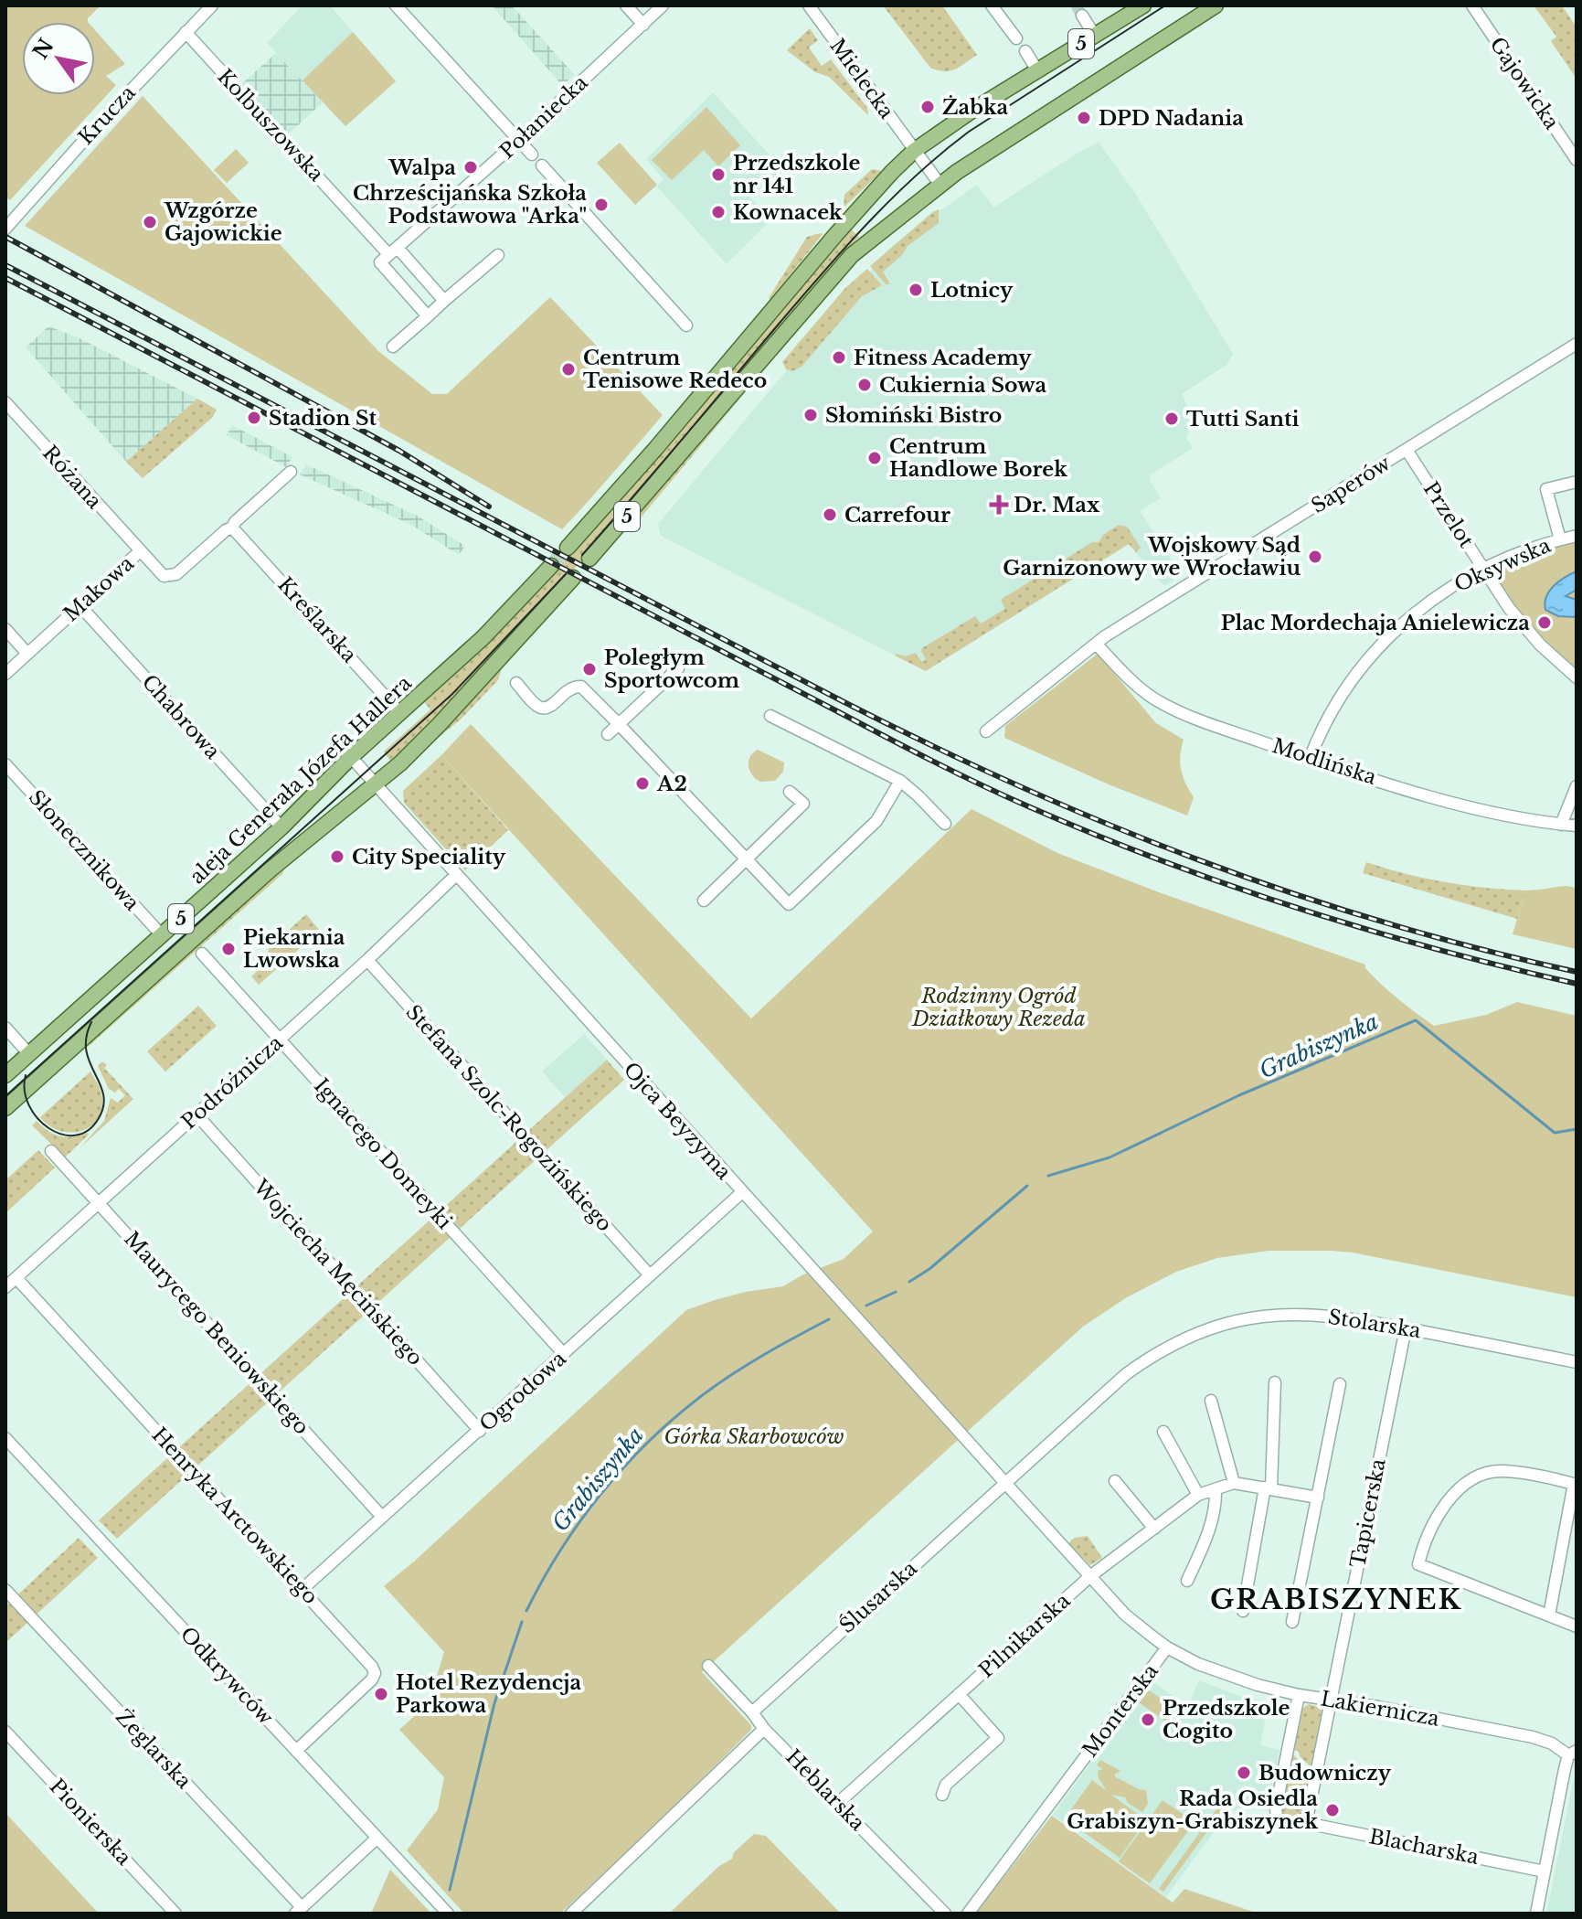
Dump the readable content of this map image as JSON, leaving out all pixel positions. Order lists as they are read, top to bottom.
{
  "streets": {
    "main road": ["5", "aleja Generała Józefa Hallera"],
    "street": [
      "Mielecka",
      "Gajowicka",
      "Krucza",
      "Połaniecka",
      "Kolbuszowska",
      "Różana",
      "Saperów",
      "Przelot",
      "Oksywska",
      "Makowa",
      "Kreślarska",
      "Chabrowa",
      "Modlińska",
      "Słonecznikowa",
      "Podróżnicza",
      "Stefana Szolc-Rogozińskiego",
      "Ojca Beyzyma",
      "Ignacego Domeyki",
      "Wojciecha Męcińskiego",
      "Stolarska",
      "Maurycego Beniowskiego",
      "Ogrodowa",
      "Tapicerska",
      "Henryka Arctowskiego",
      "Ślusarska",
      "Pilnikarska",
      "Odkrywców",
      "Lakiernicza",
      "Monterska",
      "Żeglarska",
      "Heblarska",
      "Pionierska",
      "Blacharska"
    ]
  },
  "crossings": [
    ["5", "Mielecka"],
    ["5", "Ojca Beyzyma"],
    ["Krucza", "Kolbuszowska"],
    ["Połaniecka", "Kolbuszowska"],
    ["Różana", "Makowa"],
    ["Saperów", "Przelot"],
    ["Saperów", "Modlińska"],
    ["Przelot", "Oksywska"],
    ["Oksywska", "Modlińska"],
    ["Makowa", "Kreślarska"],
    ["Makowa", "Chabrowa"],
    ["Kreślarska", "aleja Generała Józefa Hallera"],
    ["Chabrowa", "aleja Generała Józefa Hallera"],
    ["aleja Generała Józefa Hallera", "Słonecznikowa"],
    ["aleja Generała Józefa Hallera", "Ojca Beyzyma"],
    ["Podróżnicza", "Stefana Szolc-Rogozińskiego"],
    ["Podróżnicza", "Ojca Beyzyma"],
    ["Podróżnicza", "Ignacego Domeyki"],
    ["Podróżnicza", "Wojciecha Męcińskiego"],
    ["Podróżnicza", "Maurycego Beniowskiego"],
    ["Podróżnicza", "Henryka Arctowskiego"],
    ["Stefana Szolc-Rogozińskiego", "Ogrodowa"],
    ["Ojca Beyzyma", "Stolarska"],
    ["Ojca Beyzyma", "Ogrodowa"],
    ["Ojca Beyzyma", "Ślusarska"],
    ["Ojca Beyzyma", "Lakiernicza"],
    ["Ignacego Domeyki", "Ogrodowa"],
    ["Wojciecha Męcińskiego", "Ogrodowa"],
    ["Stolarska", "Tapicerska"],
    ["Stolarska", "Ślusarska"],
    ["Stolarska", "Lakiernicza"],
    ["Maurycego Beniowskiego", "Ogrodowa"],
    ["Ogrodowa", "Henryka Arctowskiego"],
    ["Tapicerska", "Lakiernicza"],
    ["Henryka Arctowskiego", "Odkrywców"],
    ["Ślusarska", "Lakiernicza"],
    ["Ślusarska", "Heblarska"],
    ["Pilnikarska", "Lakiernicza"],
    ["Pilnikarska", "Heblarska"],
    ["Lakiernicza", "Monterska"],
    ["Lakiernicza", "Blacharska"]
  ],
  "districts": ["GRABISZYNEK"],
  "water": ["Grabiszynka"],
  "parks": ["Rodzinny Ogród Działkowy Rezeda", "Górka Skarbowców"],
  "places": {
    "other": [
      "Żabka",
      "DPD Nadania",
      "Walpa",
      "Przedszkole nr 141",
      "Chrześcijańska Szkoła Podstawowa \"Arka\"",
      "Kownacek",
      "Wzgórze Gajowickie",
      "Lotnicy",
      "Fitness Academy",
      "Centrum Tenisowe Redeco",
      "Cukiernia Sowa",
      "Słomiński Bistro",
      "Stadion St",
      "Tutti Santi",
      "Centrum Handlowe Borek",
      "Carrefour",
      "Wojskowy Sąd Garnizonowy we Wrocławiu",
      "Plac Mordechaja Anielewicza",
      "Poległym Sportowcom",
      "A2",
      "City Speciality",
      "Piekarnia Lwowska",
      "Hotel Rezydencja Parkowa",
      "Przedszkole Cogito",
      "Budowniczy",
      "Rada Osiedla Grabiszyn-Grabiszynek"
    ],
    "health": ["Dr. Max"]
  },
  "north": "top left"
}
